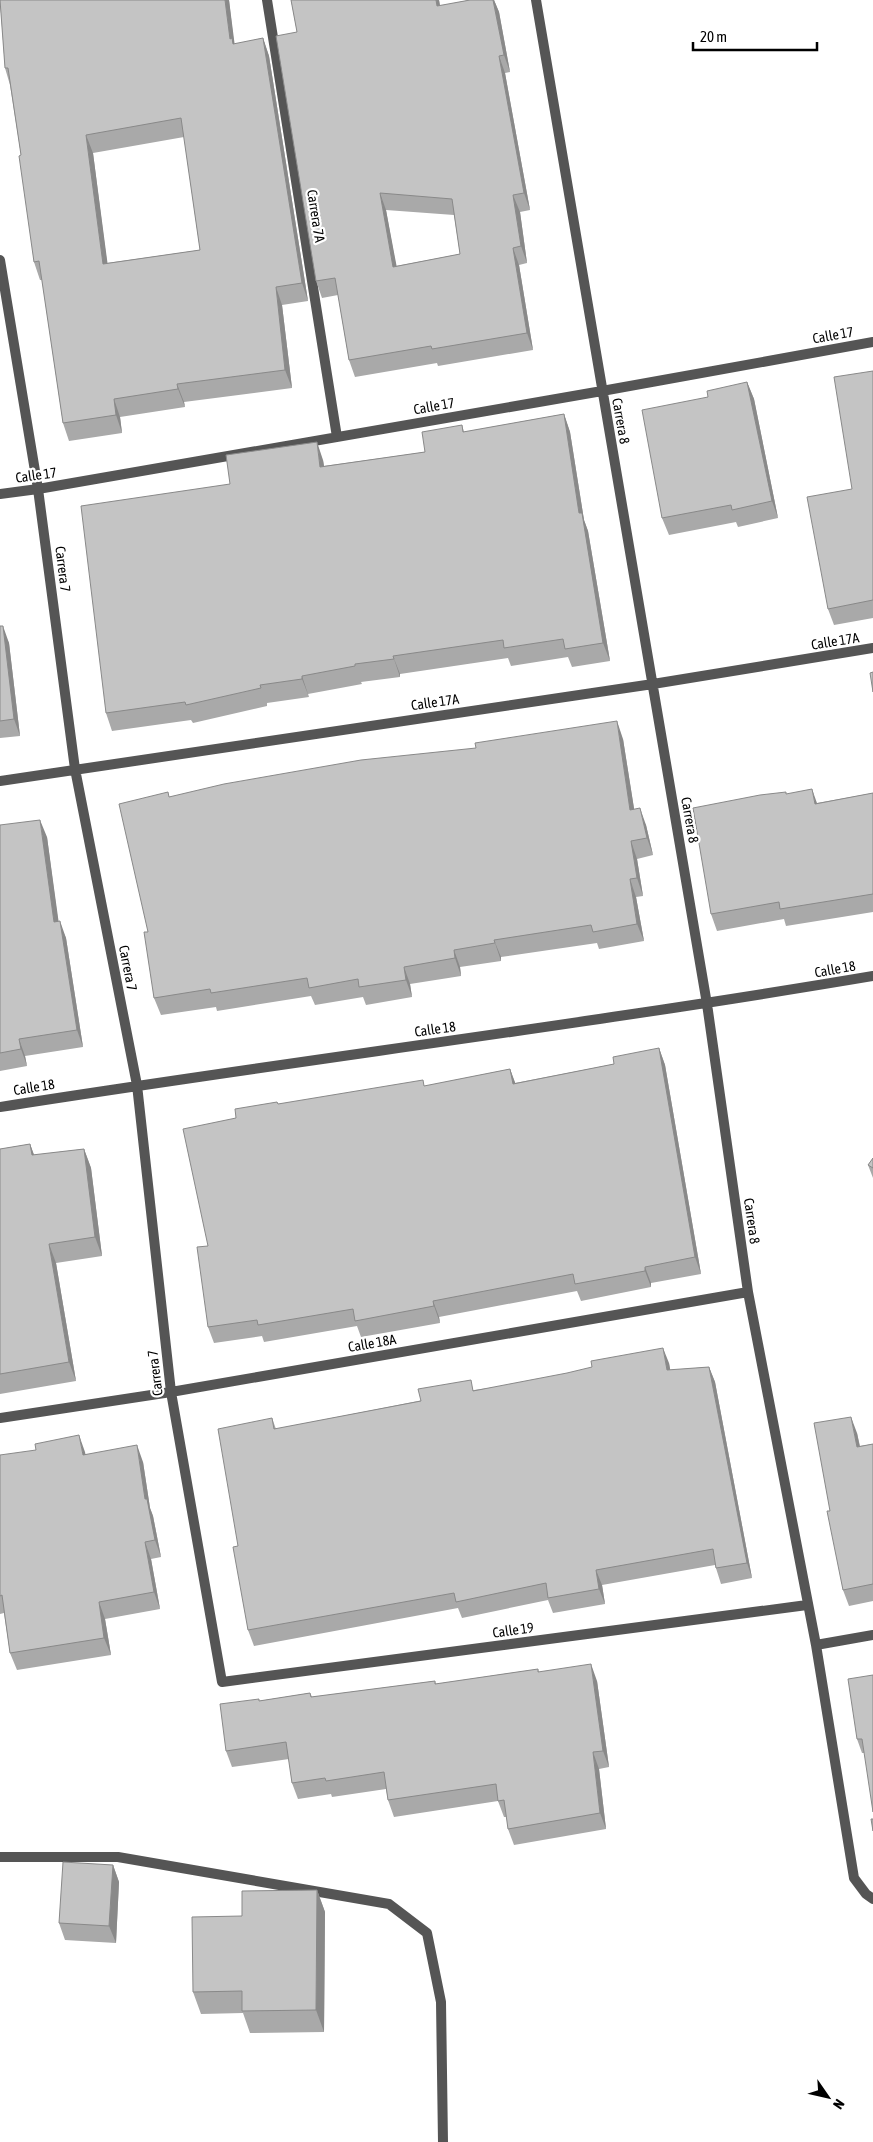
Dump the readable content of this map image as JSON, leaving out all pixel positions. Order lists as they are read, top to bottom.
{
  "streets": {
    "street": [
      "Carrera 7A",
      "Calle 17",
      "Carrera 8",
      "Carrera 7",
      "Calle 17A",
      "Calle 18",
      "Calle 18A",
      "Calle 19"
    ]
  },
  "crossings": [
    ["Carrera 7A", "Calle 17"],
    ["Calle 17", "Carrera 8"],
    ["Calle 17", "Carrera 7"],
    ["Carrera 8", "Calle 17A"],
    ["Carrera 8", "Calle 18"],
    ["Carrera 8", "Calle 18A"],
    ["Carrera 8", "Calle 19"],
    ["Carrera 7", "Calle 17A"],
    ["Carrera 7", "Calle 18"],
    ["Carrera 7", "Calle 18A"],
    ["Carrera 7", "Calle 19"]
  ],
  "scale_bar": "20 m",
  "north": "bottom right"
}
